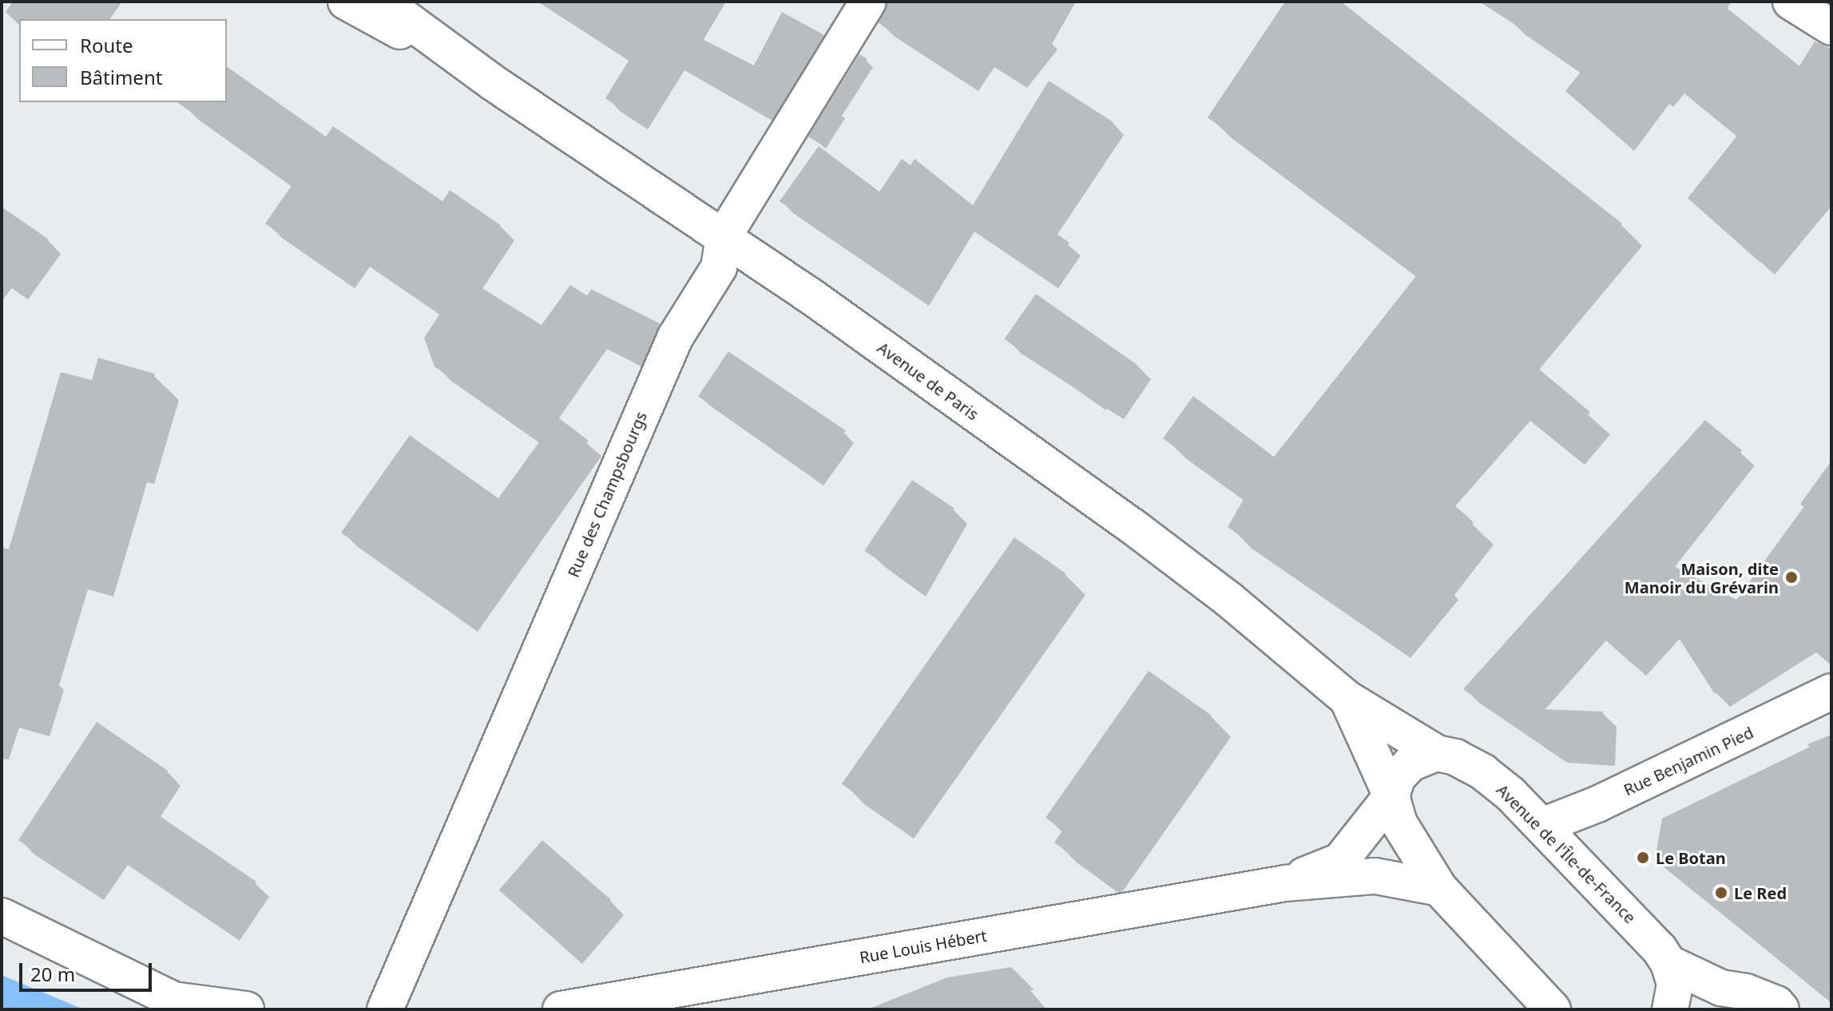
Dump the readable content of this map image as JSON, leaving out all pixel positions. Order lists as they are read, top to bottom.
{
  "streets": {
    "street": [
      "Avenue de Paris",
      "Rue des Champsbourgs",
      "Rue Benjamin Pied",
      "Avenue de l'Île-de-France",
      "Rue Louis Hébert"
    ]
  },
  "crossings": [
    ["Avenue de Paris", "Rue des Champsbourgs"],
    ["Avenue de Paris", "Avenue de l'Île-de-France"],
    ["Avenue de Paris", "Rue Louis Hébert"],
    ["Rue Benjamin Pied", "Avenue de l'Île-de-France"]
  ],
  "places": ["Maison, dite Manoir du Grévarin", "Le Botan", "Le Red"],
  "legend": ["Route", "Bâtiment"],
  "scale_bar": "20 m"
}
